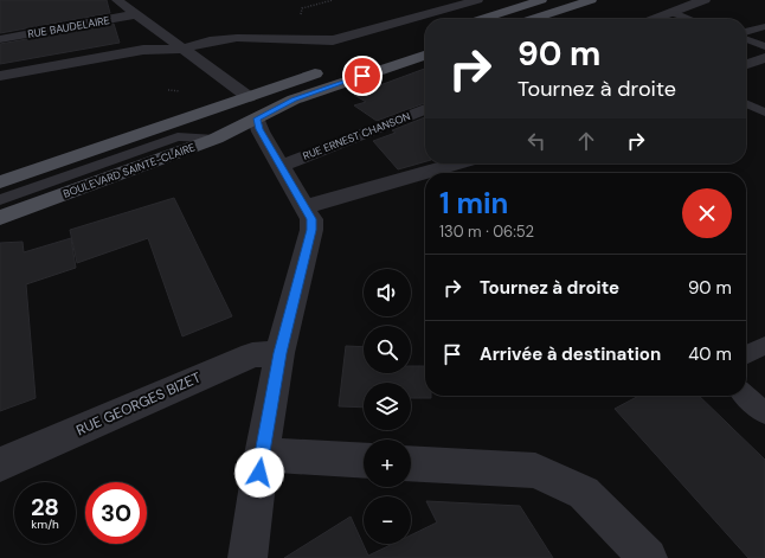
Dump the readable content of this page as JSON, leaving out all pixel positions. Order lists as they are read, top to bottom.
{
  "streets": {
    "main road": ["BOULEVARD SAINTE-CLAIRE"],
    "street": ["RUE BAUDELAIRE", "RUE ERNEST CHANSON", "RUE GEORGES BIZET"]
  },
  "page": {
    "turn": ["90 m", "Tournez à droite"],
    "heading": ["1 min", "130 m · 06:52"],
    "list": [
      {
        "name": "Tournez à droite",
        "value": "90 m"
      },
      {
        "name": "Arrivée à destination",
        "value": "40 m"
      }
    ],
    "map_buttons": ["+", "−"],
    "speed": "28 km/h",
    "limit": "30"
  }
}
